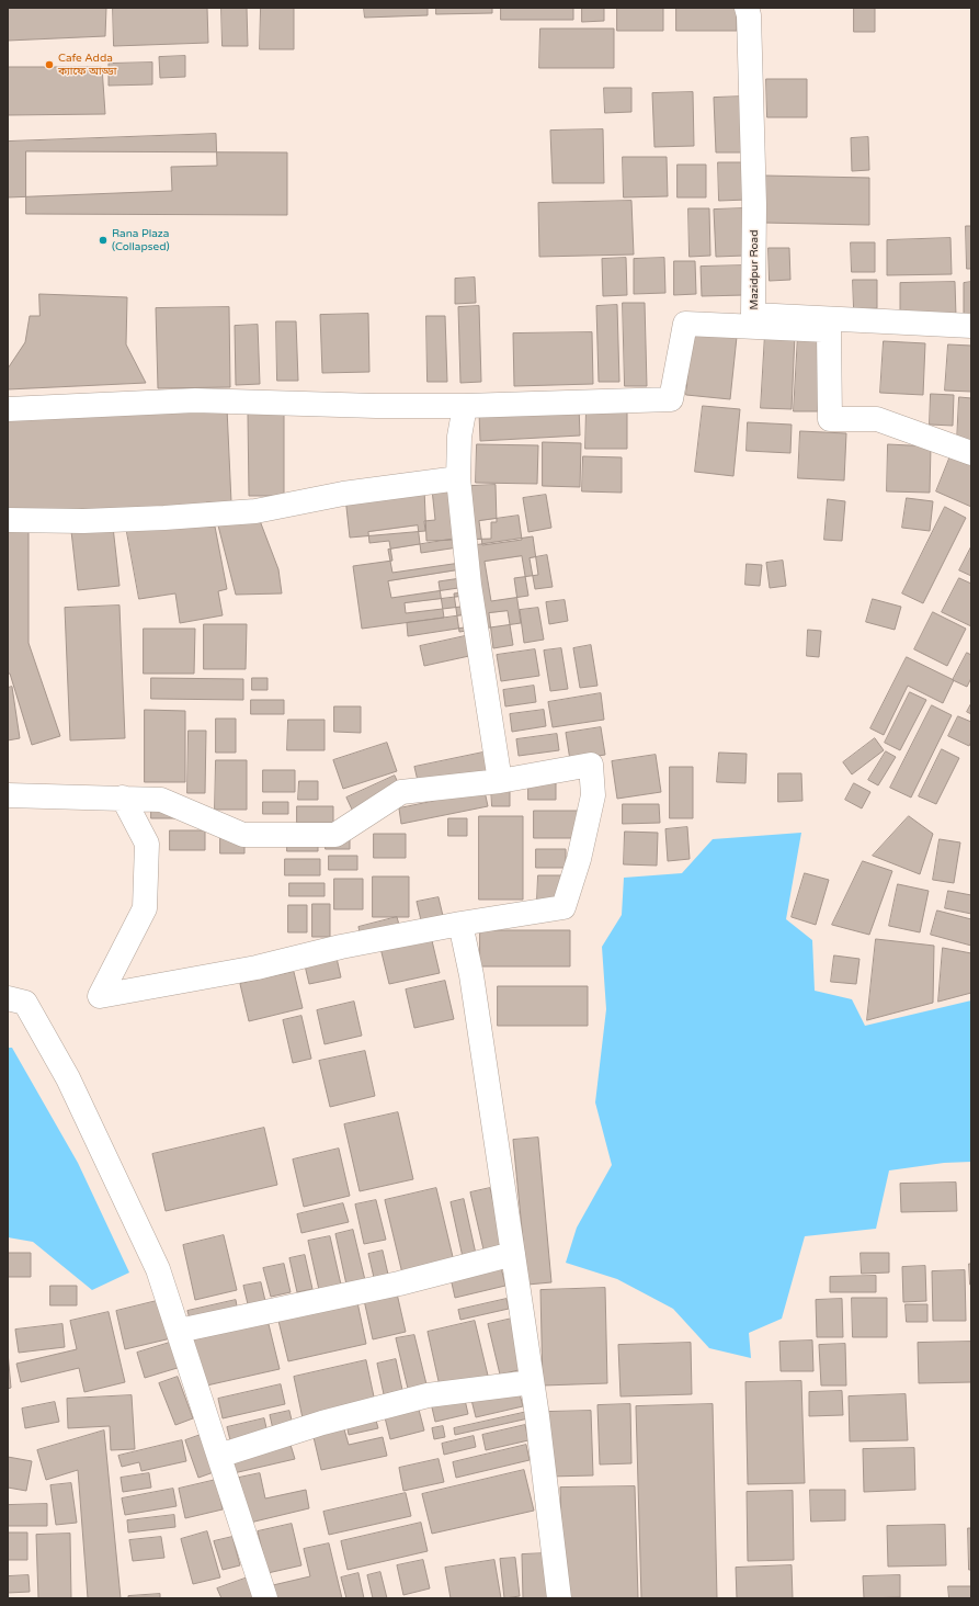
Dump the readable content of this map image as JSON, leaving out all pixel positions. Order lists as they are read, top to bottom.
{
  "streets": {
    "street": ["Mazidpur Road"]
  },
  "places": ["Cafe Adda ক্যাফে আড্ডা", "Rana Plaza (Collapsed)"]
}
